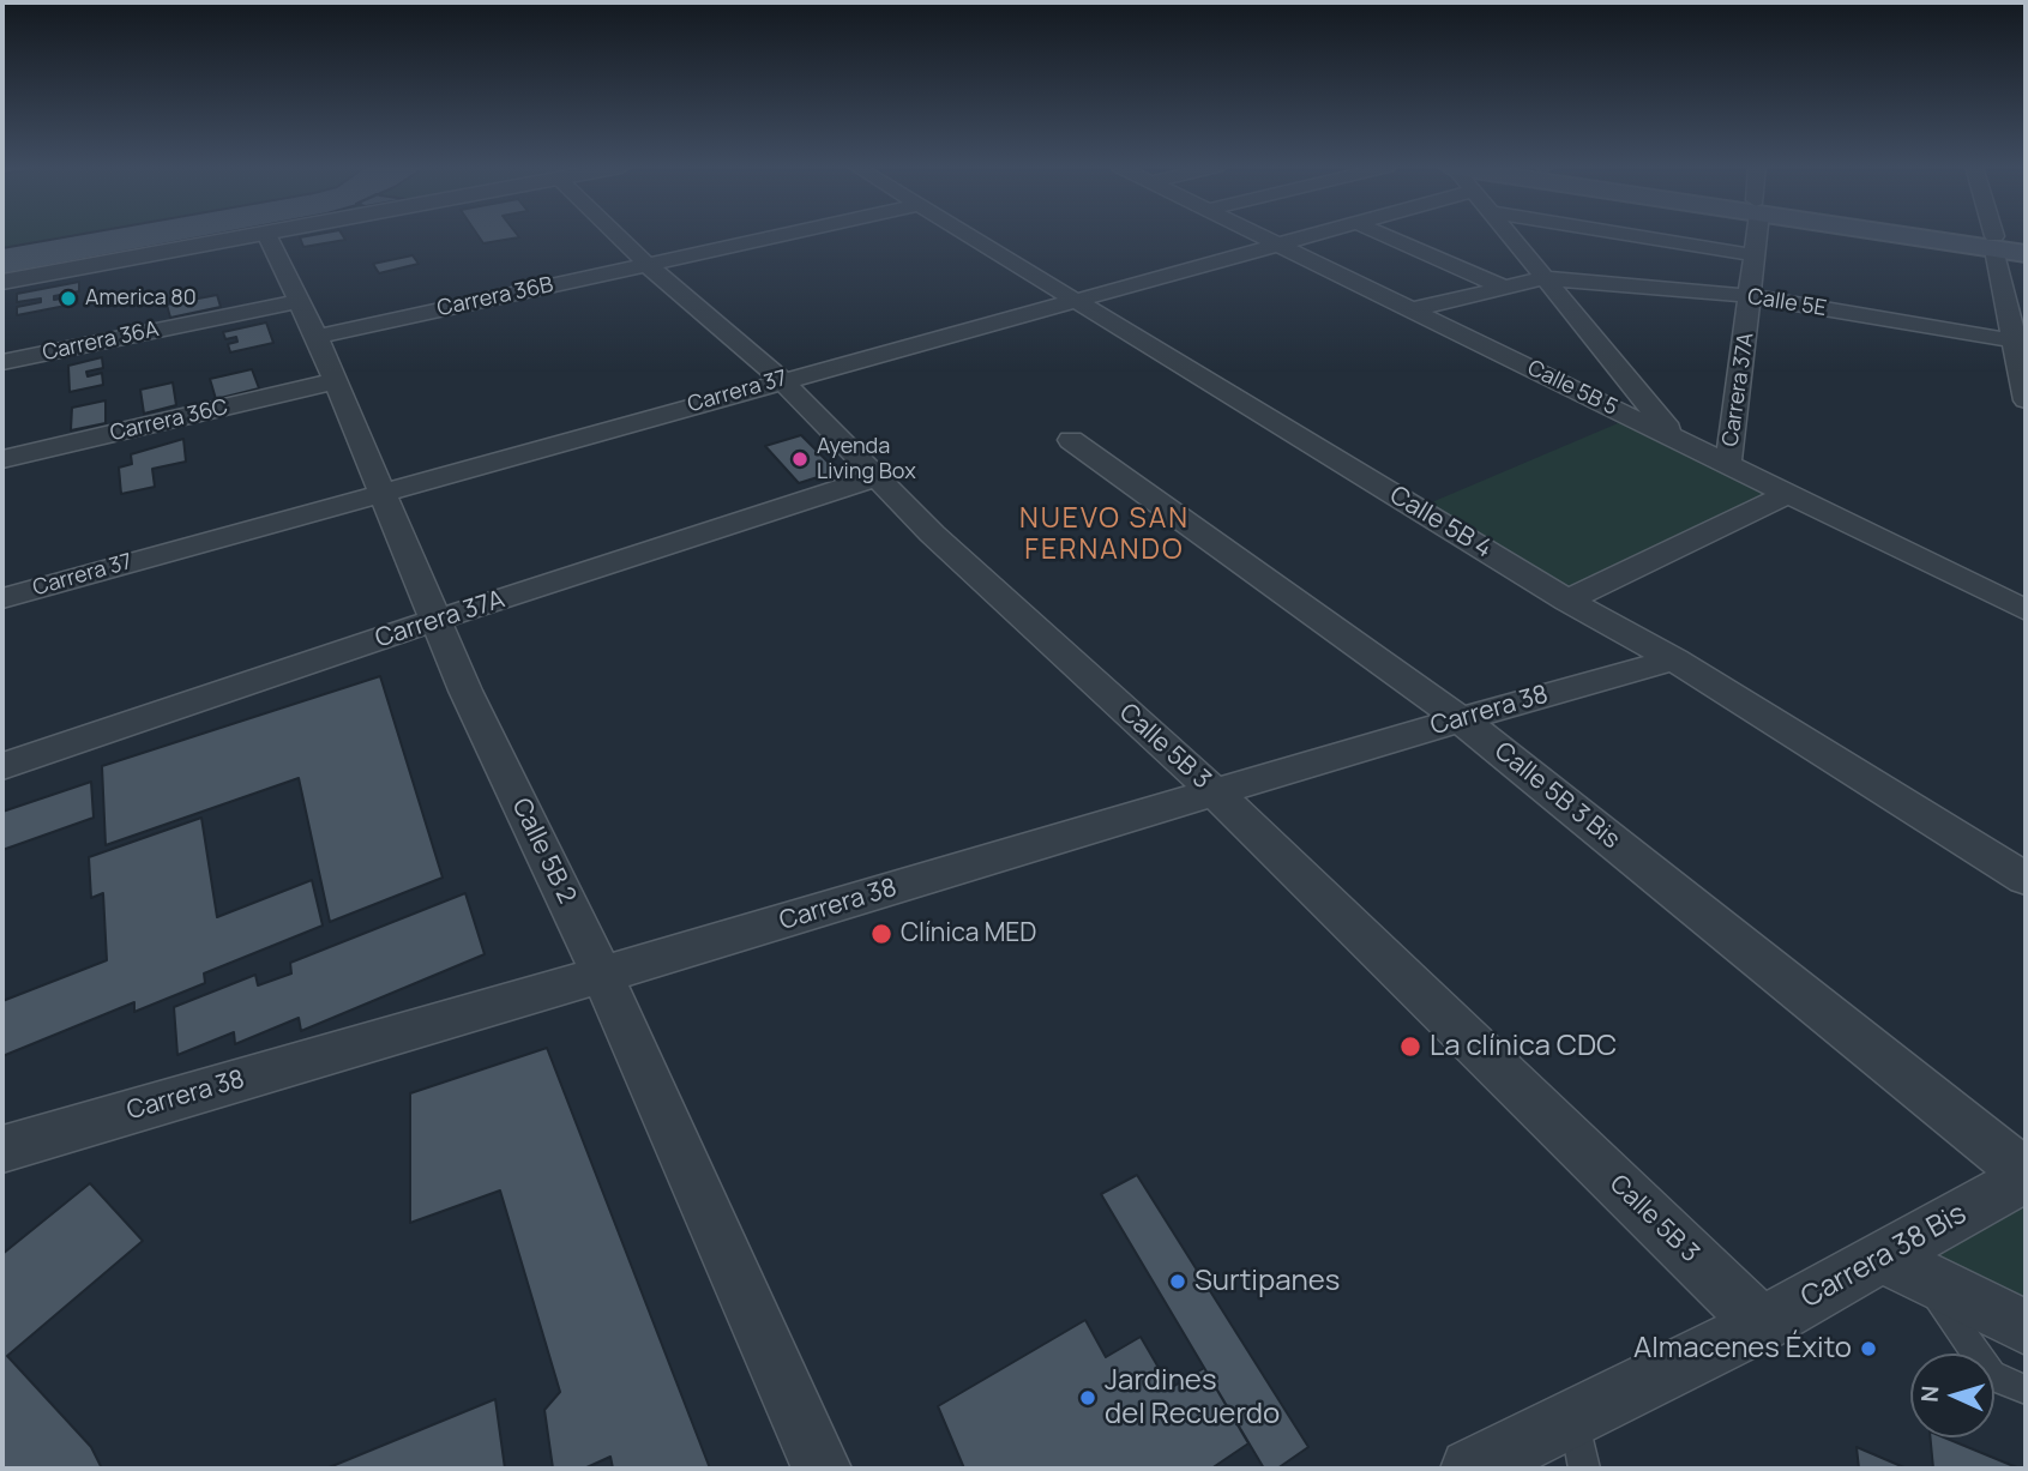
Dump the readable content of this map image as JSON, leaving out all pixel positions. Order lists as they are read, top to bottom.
{
  "streets": {
    "street": [
      "Carrera 36B",
      "Calle 5E",
      "Carrera 36A",
      "Calle 5B 5",
      "Carrera 37A",
      "Carrera 37",
      "Carrera 36C",
      "Calle 5B 4",
      "Carrera 38",
      "Calle 5B 3",
      "Calle 5B 3 Bis",
      "Calle 5B 2",
      "Carrera 38 Bis"
    ]
  },
  "crossings": [
    ["Carrera 36B", "Calle 5B 3"],
    ["Carrera 36B", "Calle 5B 2"],
    ["Calle 5E", "Calle 5B 5"],
    ["Calle 5E", "Carrera 37A"],
    ["Carrera 36A", "Calle 5B 2"],
    ["Calle 5B 5", "Carrera 37A"],
    ["Calle 5B 5", "Carrera 37"],
    ["Carrera 37A", "Calle 5B 3"],
    ["Carrera 37A", "Calle 5B 2"],
    ["Carrera 37", "Calle 5B 4"],
    ["Carrera 37", "Calle 5B 3"],
    ["Carrera 37", "Calle 5B 2"],
    ["Carrera 36C", "Calle 5B 2"],
    ["Calle 5B 4", "Carrera 38"],
    ["Carrera 38", "Calle 5B 3"],
    ["Carrera 38", "Calle 5B 3 Bis"],
    ["Carrera 38", "Calle 5B 2"],
    ["Calle 5B 3", "Carrera 38 Bis"],
    ["Calle 5B 3 Bis", "Carrera 38 Bis"]
  ],
  "districts": ["NUEVO SAN FERNANDO"],
  "places": [
    "America 80",
    "Ayenda Living Box",
    "Clínica MED",
    "La clínica CDC",
    "Surtipanes",
    "Almacenes Éxito",
    "Jardines del Recuerdo"
  ],
  "north": "left"
}
